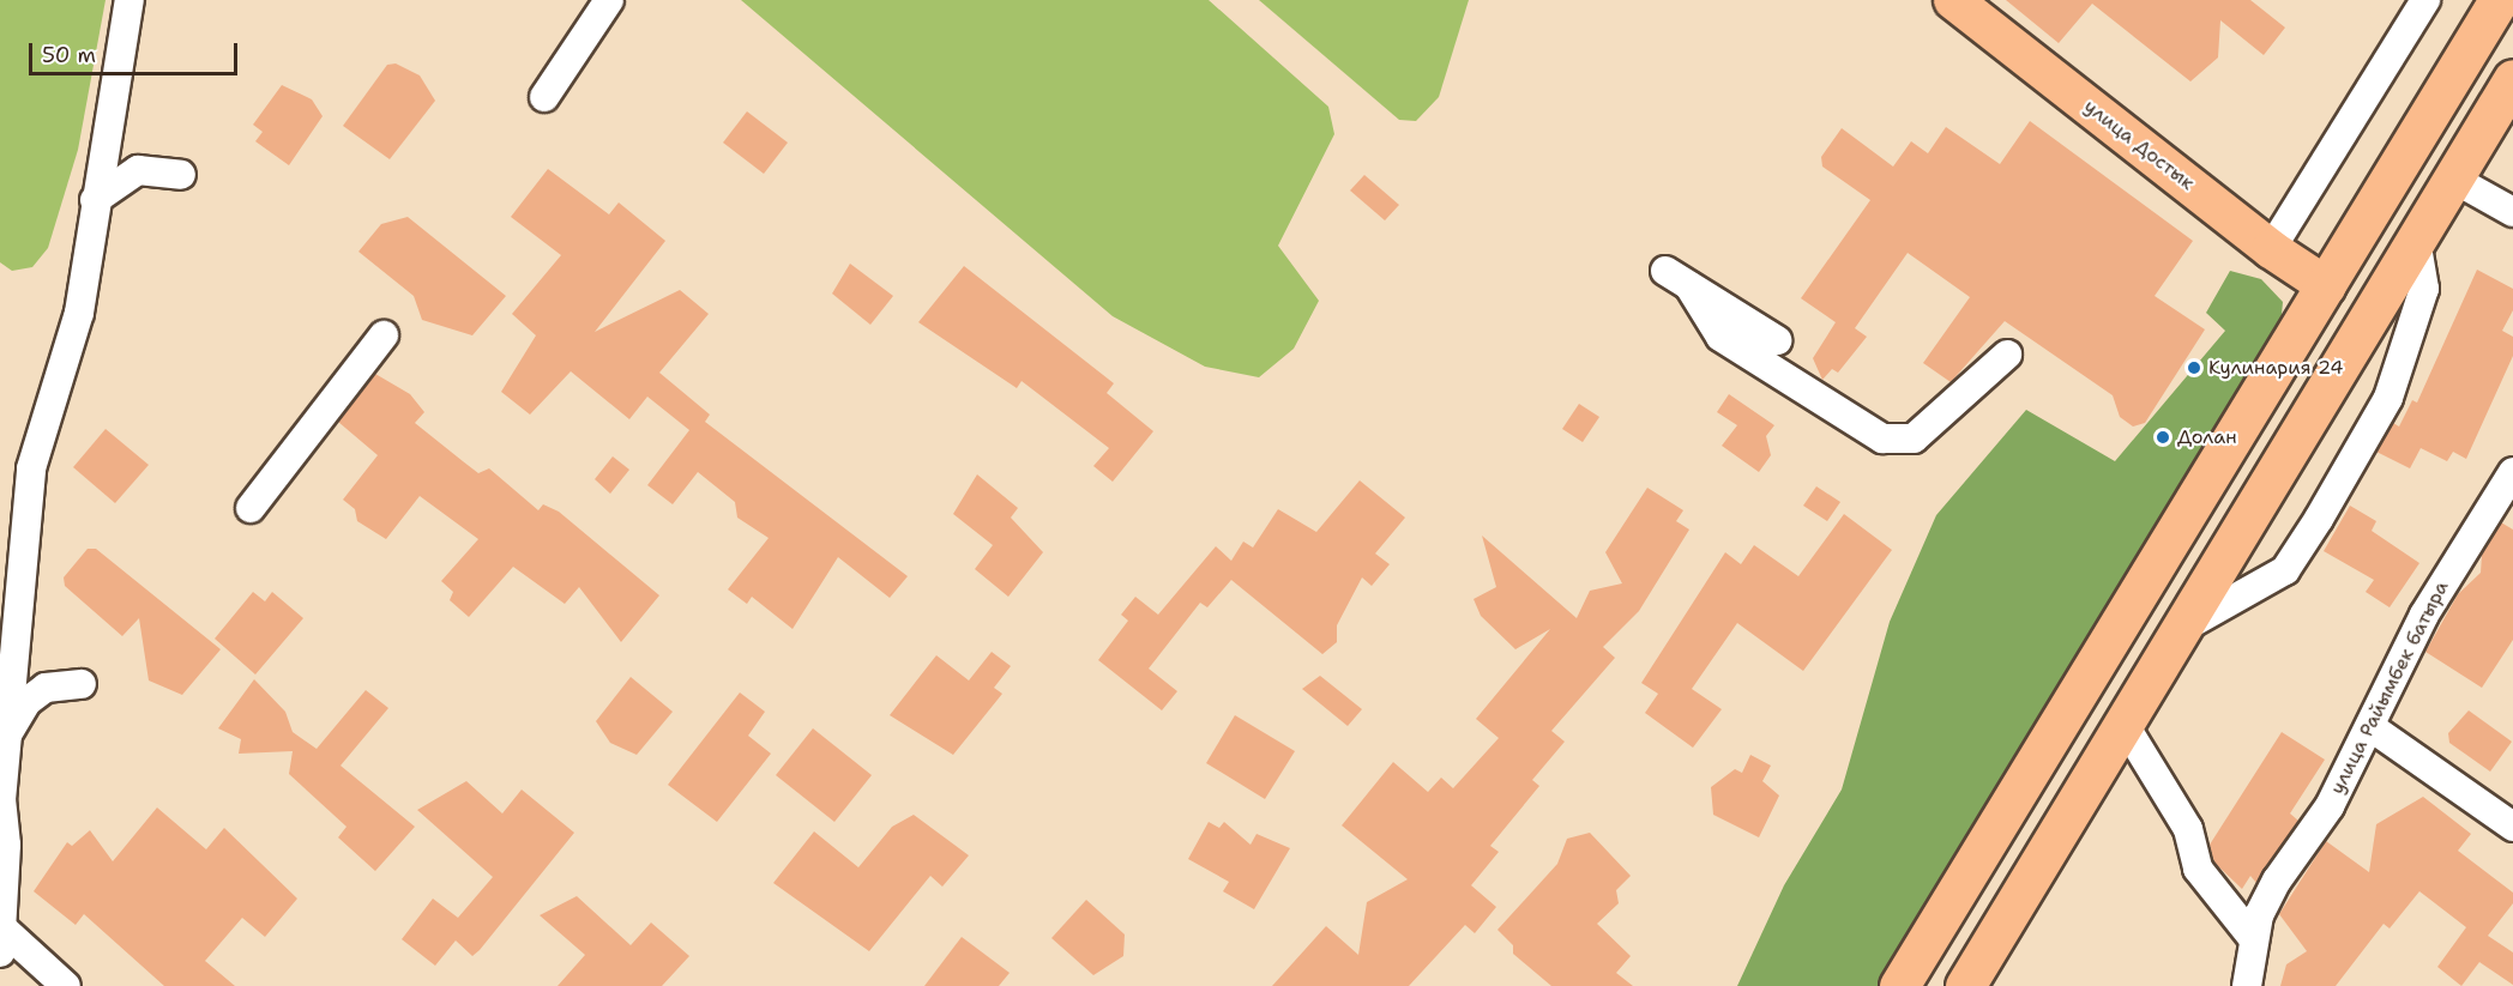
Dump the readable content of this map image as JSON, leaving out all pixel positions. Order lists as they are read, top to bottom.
{
  "streets": {
    "main road": ["улица Достык"],
    "street": ["улица Райымбек батыра"]
  },
  "places": ["Кулинария 24", "Долан"],
  "scale_bar": "50 m"
}
